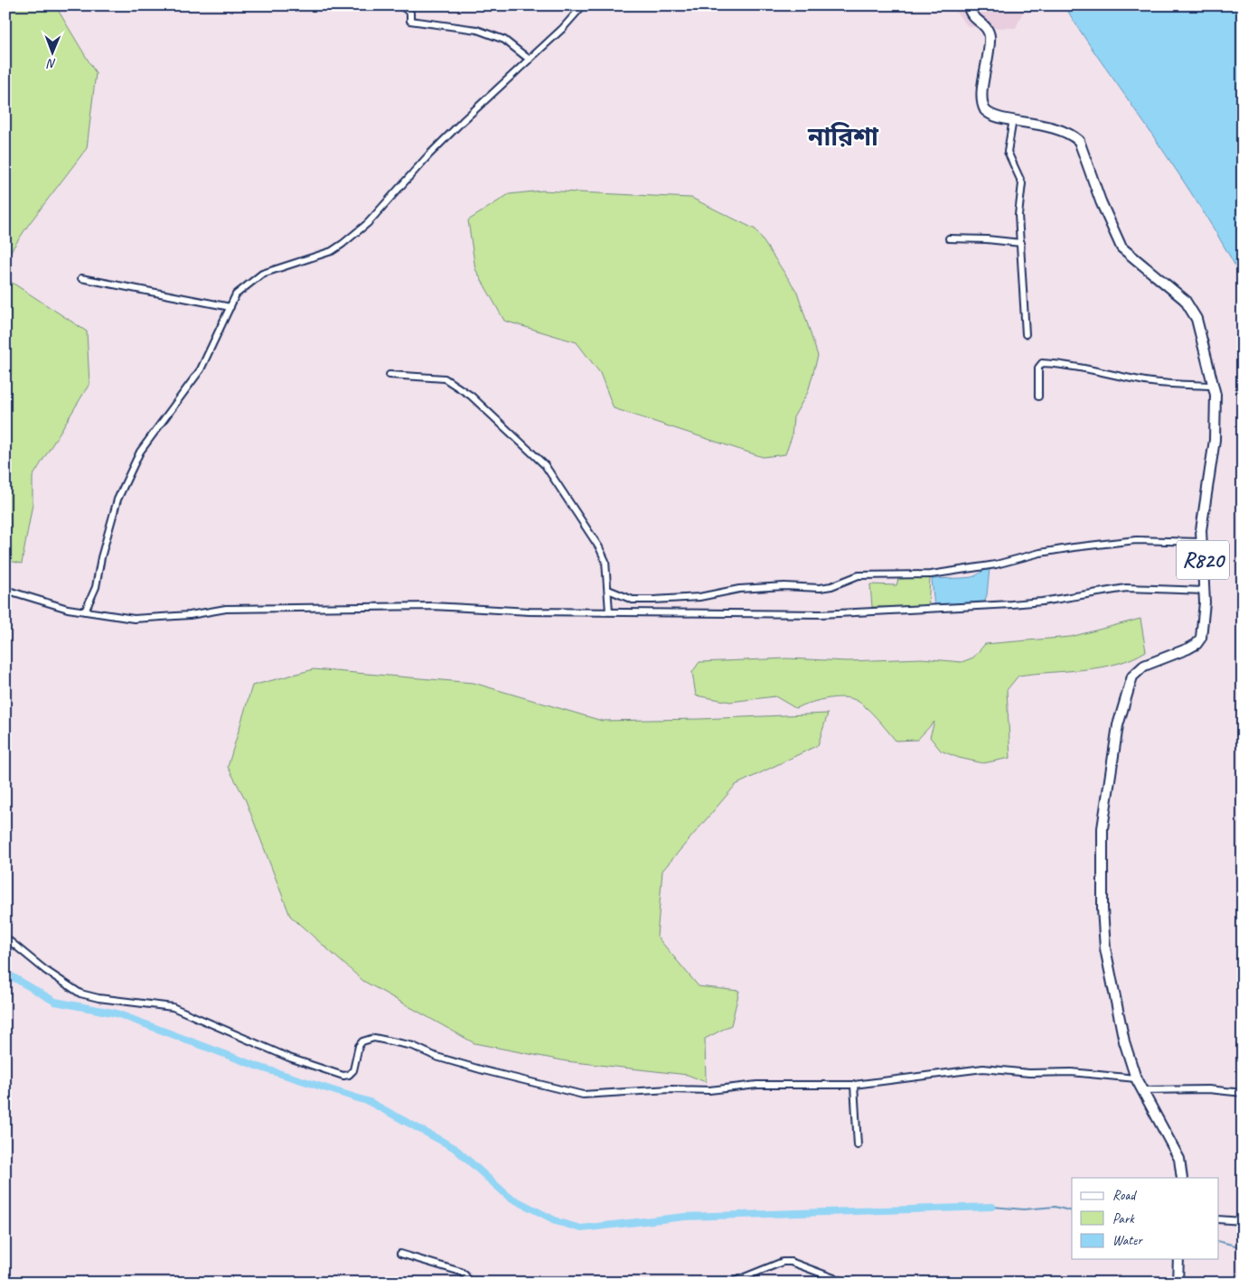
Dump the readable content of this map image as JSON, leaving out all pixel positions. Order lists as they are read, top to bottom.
{
  "streets": {
    "main road": ["R820"]
  },
  "districts": ["নারিশা"],
  "legend": ["Road", "Park", "Water"],
  "north": "bottom"
}
